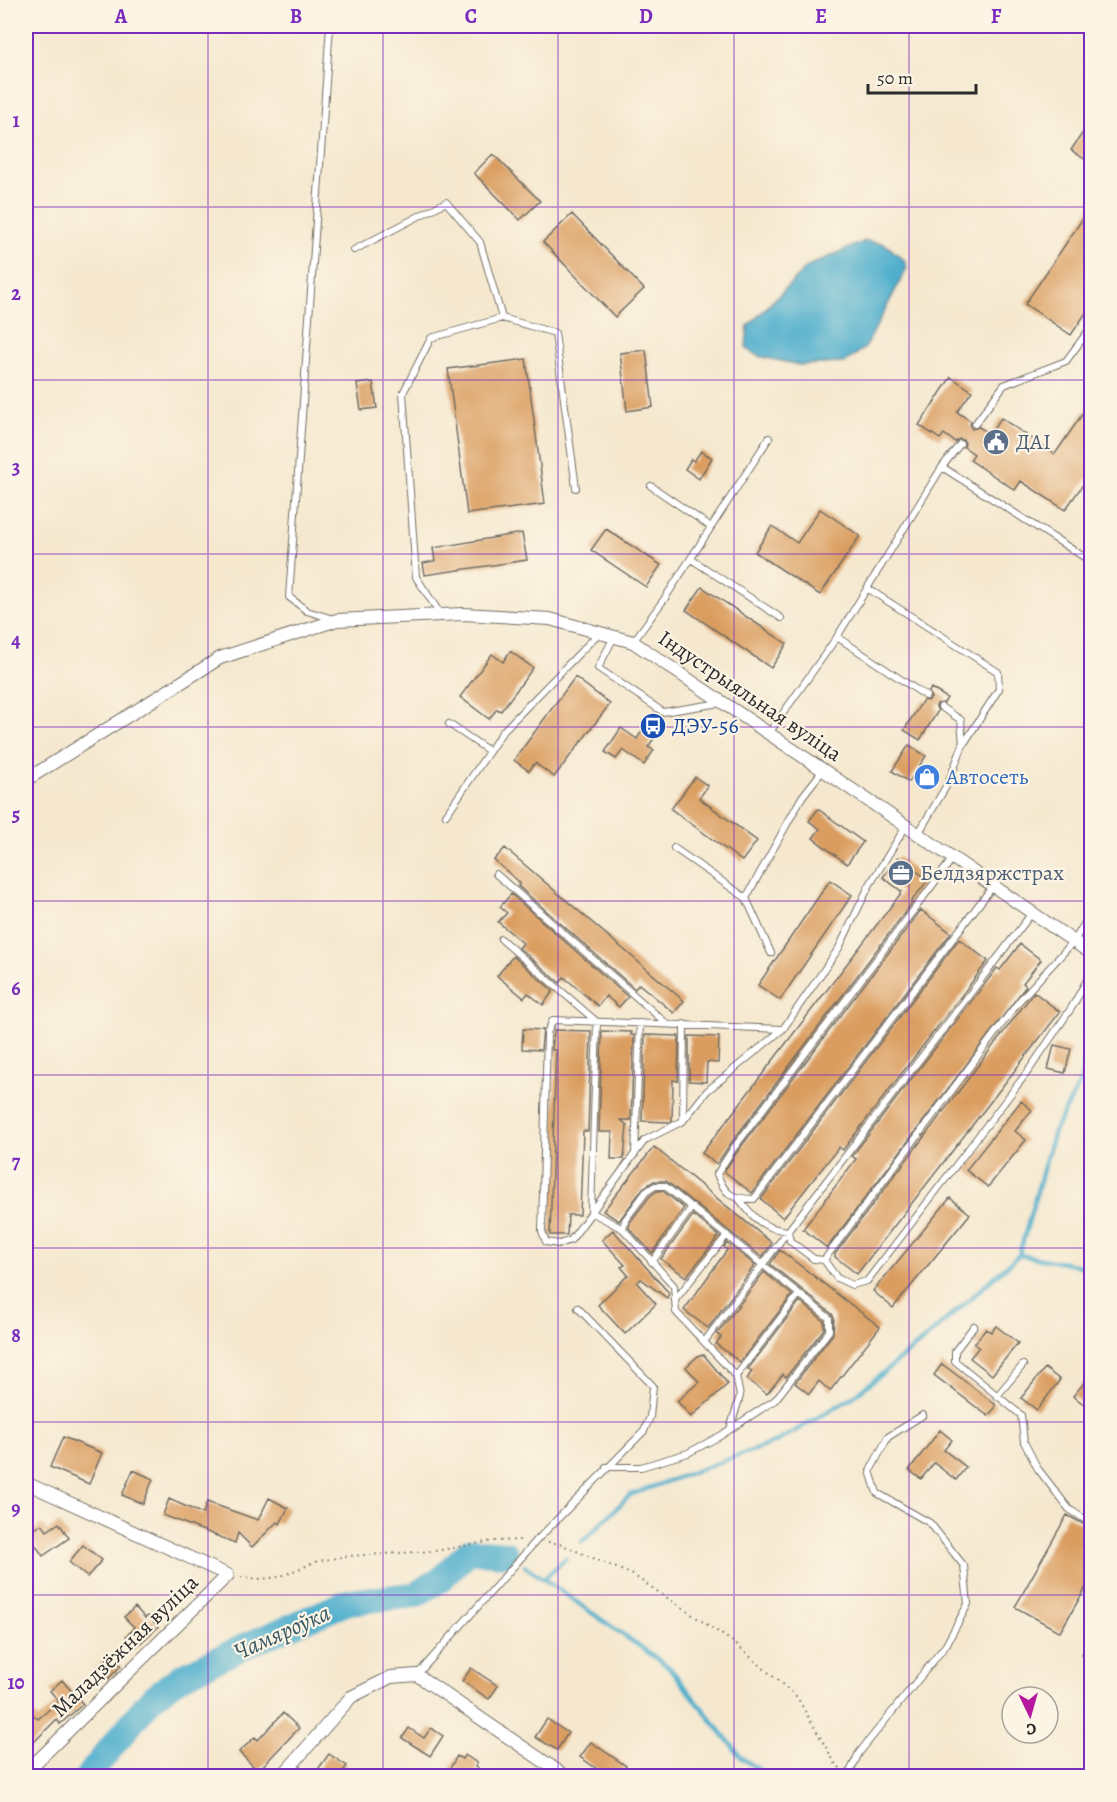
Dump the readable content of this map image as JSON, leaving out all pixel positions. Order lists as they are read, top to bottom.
{
  "streets": {
    "street": ["Індустрыяльная вуліца", "Маладзёжная вуліца"]
  },
  "water": ["Чамяроўка"],
  "places": {
    "public building": ["ДАІ"],
    "bus stop": ["ДЭУ-56"],
    "shop": ["Автосеть"],
    "office": ["Белдзяржстрах"]
  },
  "scale_bar": "50 m",
  "north": "bottom",
  "grid": {
    "columns": [
      "A",
      "B",
      "C",
      "D",
      "E",
      "F"
    ],
    "rows": [
      "1",
      "2",
      "3",
      "4",
      "5",
      "6",
      "7",
      "8",
      "9",
      "10"
    ]
  }
}
